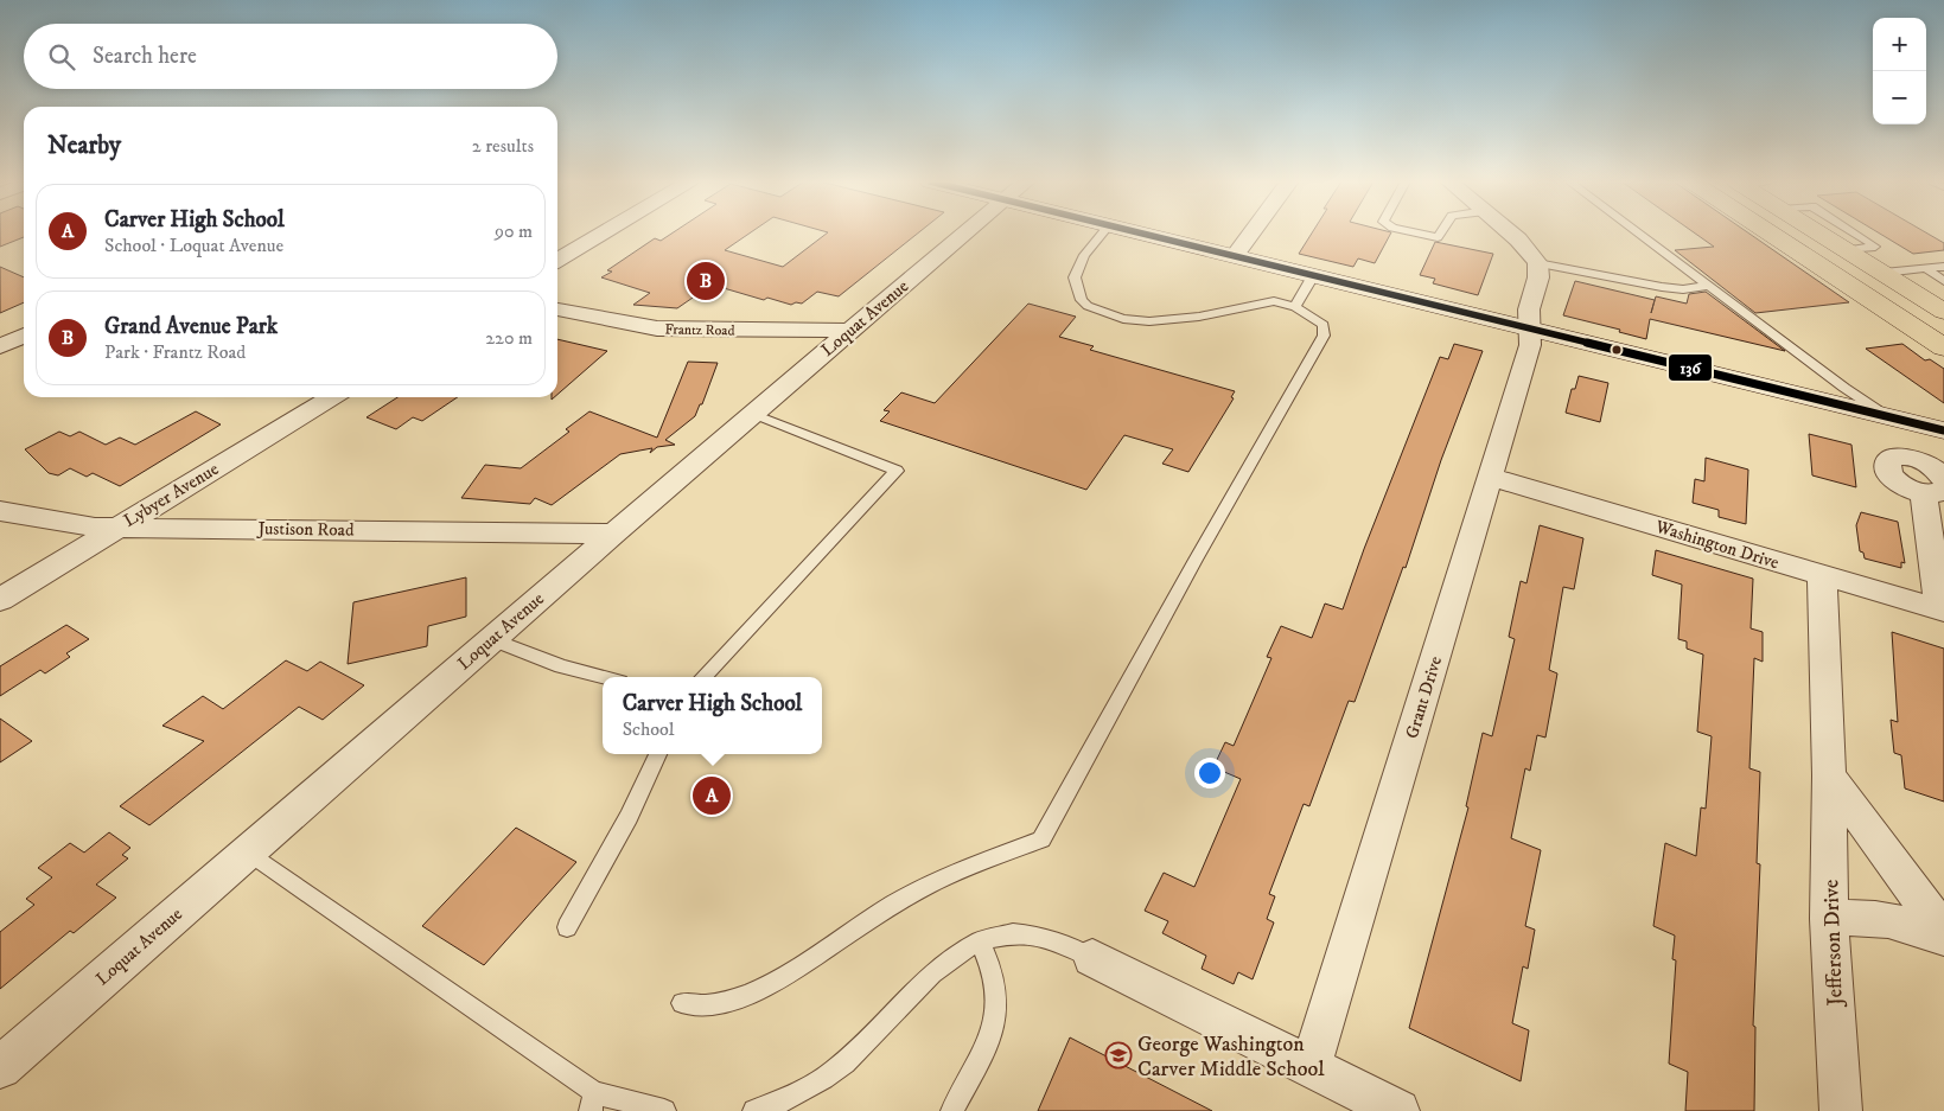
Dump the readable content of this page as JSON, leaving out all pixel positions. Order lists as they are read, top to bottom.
{
  "streets": {
    "street": [
      "Loquat Avenue",
      "Frantz Road",
      "Lybyer Avenue",
      "Justison Road",
      "Washington Drive",
      "Grant Drive",
      "Jefferson Drive"
    ]
  },
  "crossings": [
    ["Loquat Avenue", "Frantz Road"],
    ["Loquat Avenue", "Justison Road"],
    ["Lybyer Avenue", "Justison Road"],
    ["Washington Drive", "Grant Drive"],
    ["Washington Drive", "Jefferson Drive"]
  ],
  "places": {
    "school or university": ["George Washington Carver Middle School"]
  },
  "lines": ["transit line 136"],
  "page": {
    "map_buttons": ["+", "−"],
    "search": "Search here",
    "heading": ["Nearby", "2 results"],
    "list": [
      {
        "mark": "A",
        "name": "Carver High School",
        "note": "School · Loquat Avenue",
        "value": "90 m"
      },
      {
        "mark": "B",
        "name": "Grand Avenue Park",
        "note": "Park · Frantz Road",
        "value": "220 m"
      }
    ],
    "pins": ["B", "A"],
    "popup": ["Carver High School", "School"]
  }
}
